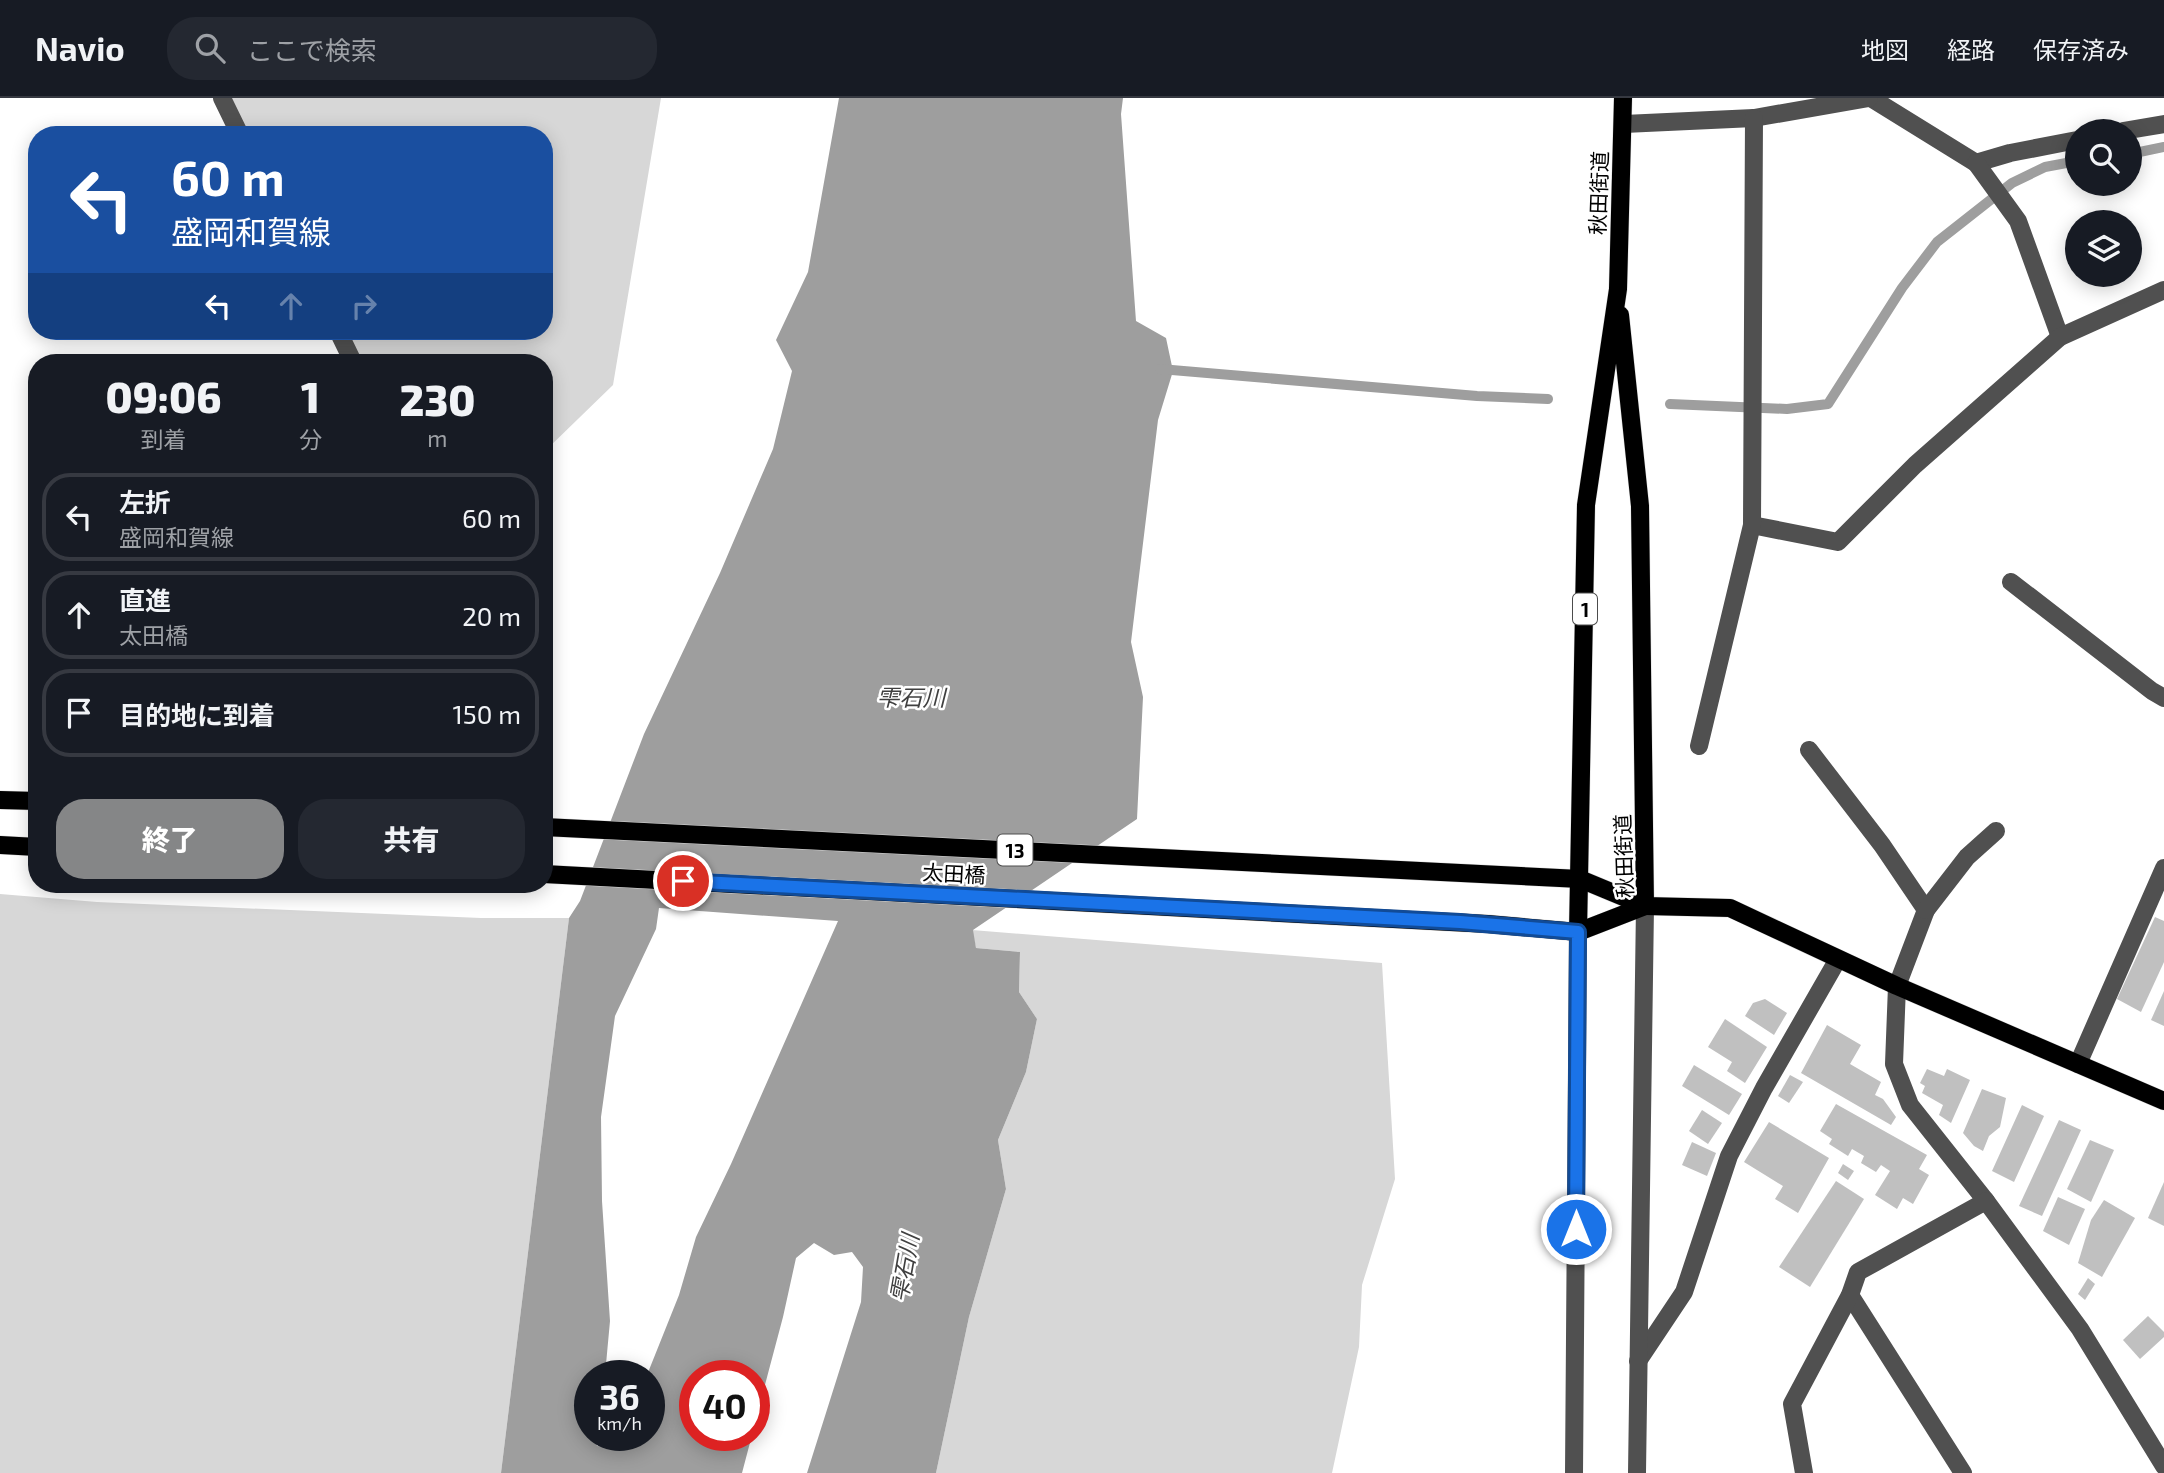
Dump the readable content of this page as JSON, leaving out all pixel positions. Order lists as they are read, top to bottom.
{
  "streets": {
    "main road": [
      "秋田街道",
      "1",
      "13",
      "太田橋"
    ]
  },
  "crossings": [
    ["秋田街道", "13"],
    ["秋田街道", "太田橋"],
    ["13", "太田橋"]
  ],
  "water": ["雫石川"],
  "page": {
    "header": "Navio",
    "search": "ここで検索",
    "nav": ["地図", "経路", "保存済み"],
    "turn": ["60 m", "盛岡和賀線"],
    "eta": [
      "09:06",
      "到着",
      "1",
      "分",
      "230",
      "m"
    ],
    "list": [
      {
        "name": "左折",
        "note": "盛岡和賀線",
        "value": "60 m"
      },
      {
        "name": "直進",
        "note": "太田橋",
        "value": "20 m"
      },
      {
        "name": "目的地に到着",
        "value": "150 m"
      }
    ],
    "buttons": ["終了", "共有"],
    "speed": "36 km/h",
    "limit": "40"
  }
}
